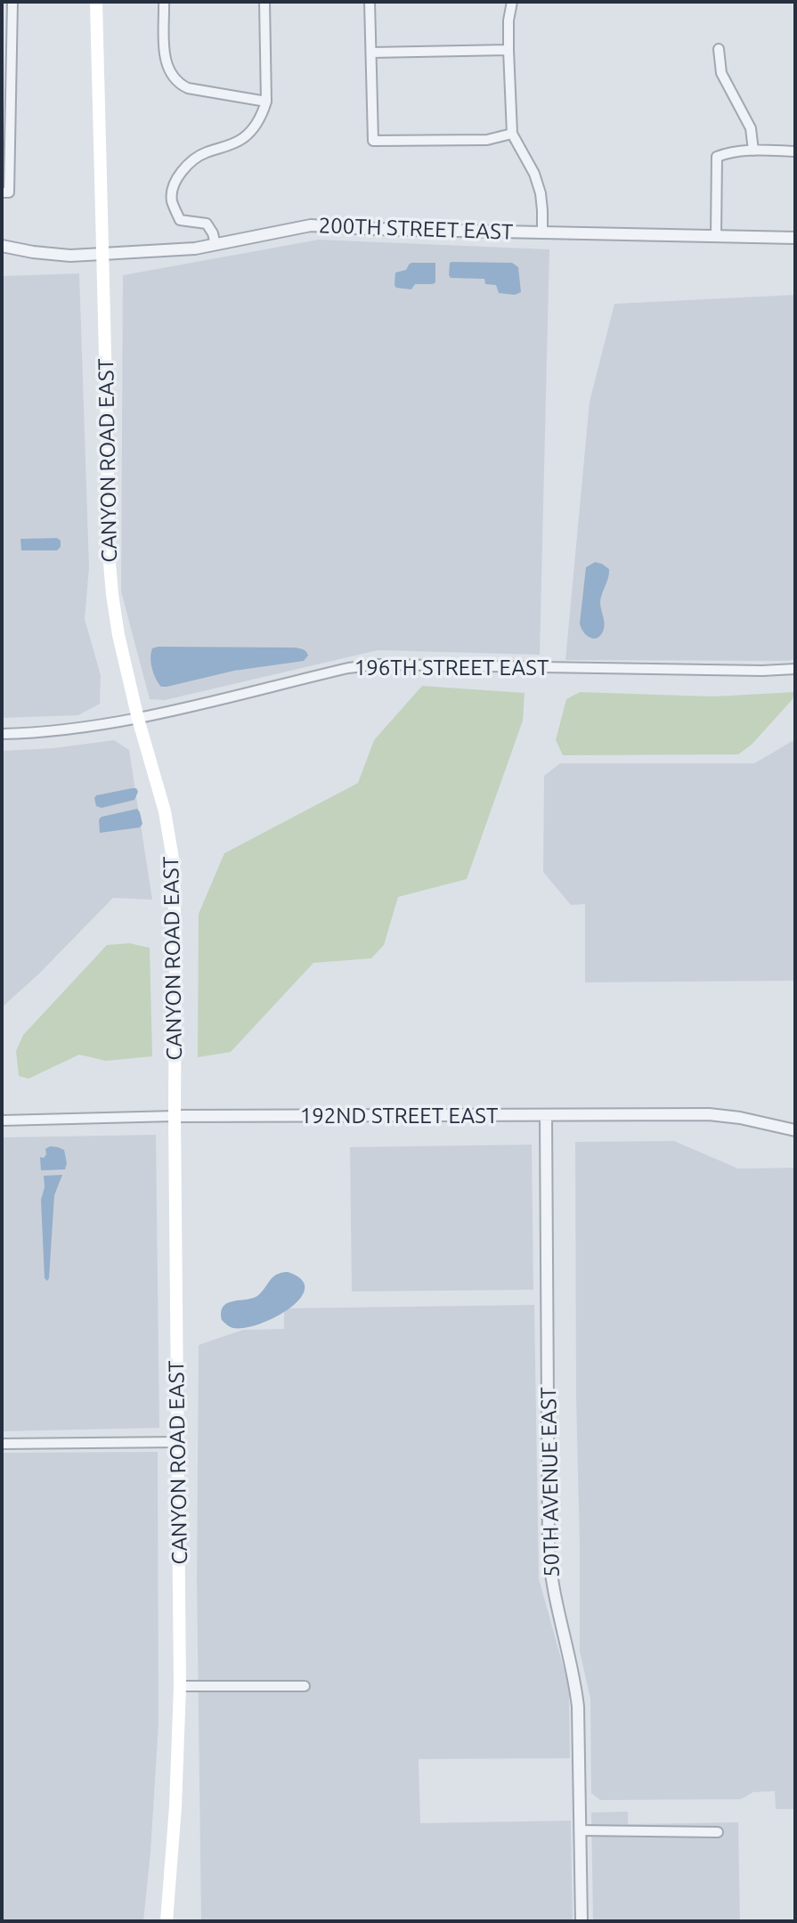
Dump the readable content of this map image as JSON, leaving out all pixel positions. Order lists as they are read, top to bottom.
{
  "streets": {
    "main road": ["CANYON ROAD EAST"],
    "street": [
      "200TH STREET EAST",
      "196TH STREET EAST",
      "192ND STREET EAST",
      "50TH AVENUE EAST"
    ]
  },
  "crossings": [
    ["200TH STREET EAST", "CANYON ROAD EAST"],
    ["CANYON ROAD EAST", "196TH STREET EAST"],
    ["CANYON ROAD EAST", "192ND STREET EAST"],
    ["192ND STREET EAST", "50TH AVENUE EAST"]
  ]
}
